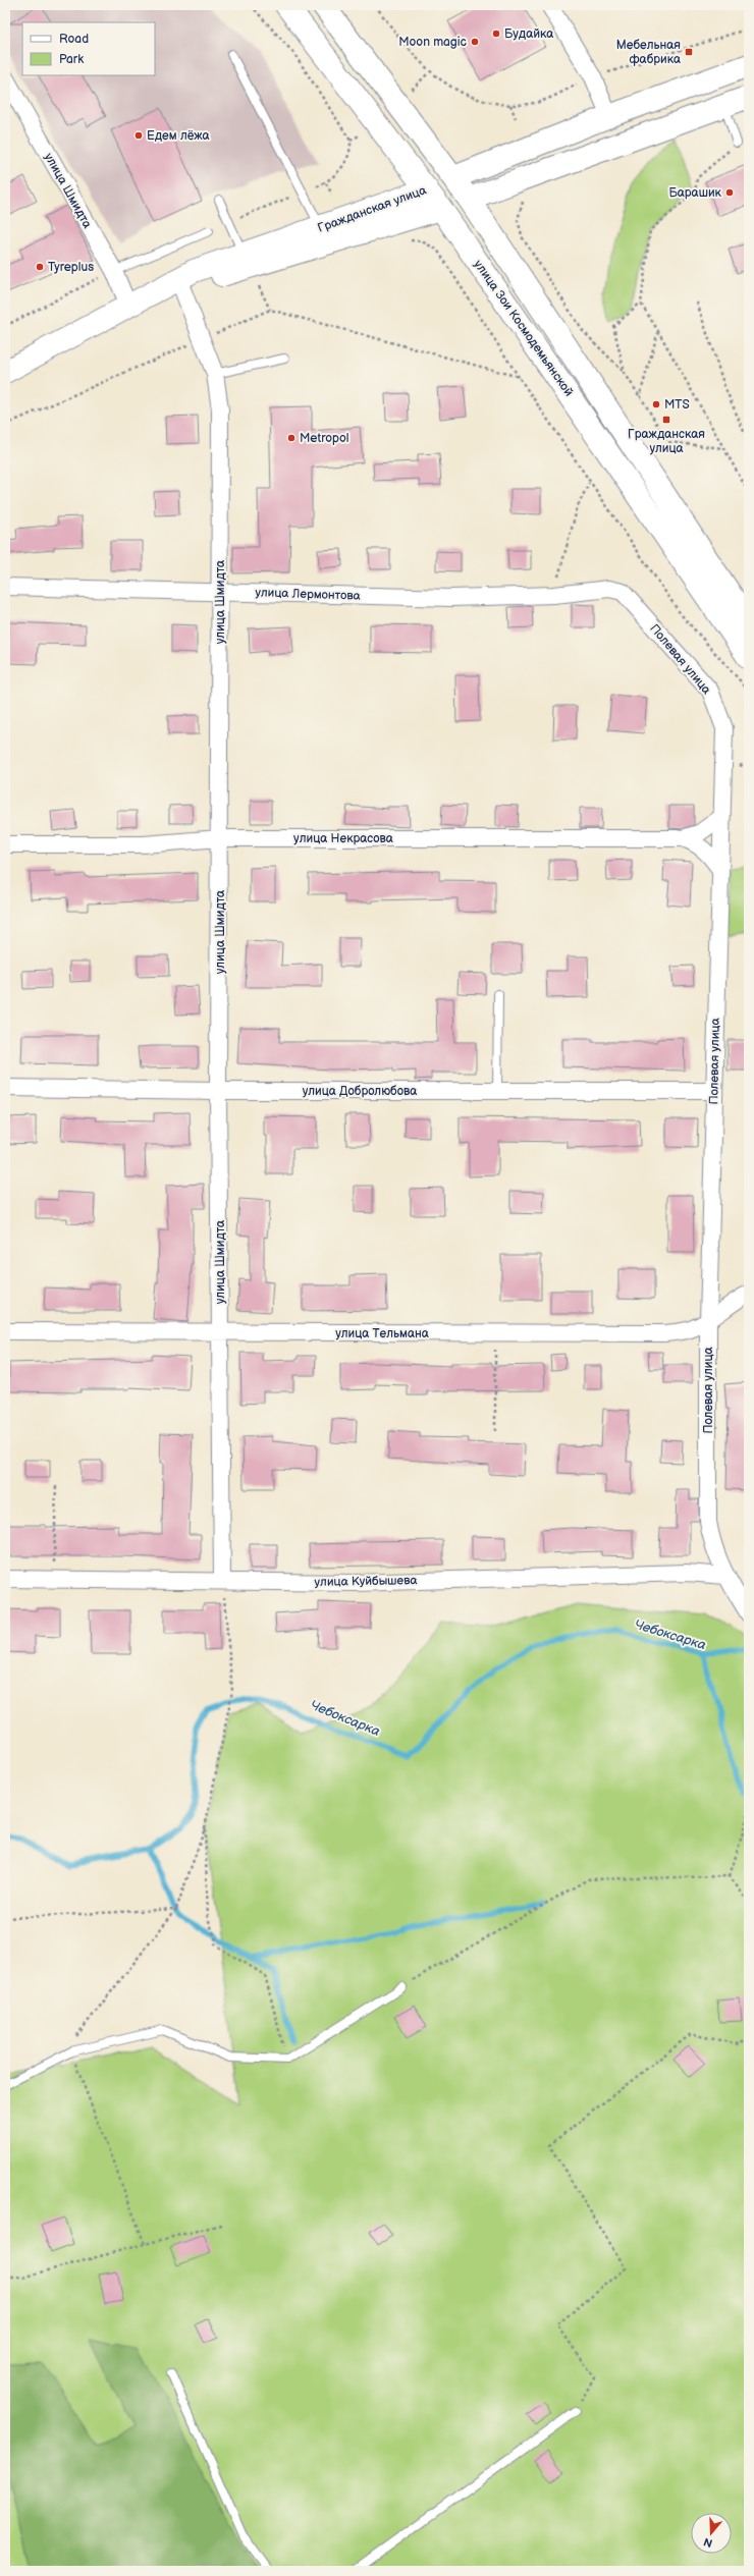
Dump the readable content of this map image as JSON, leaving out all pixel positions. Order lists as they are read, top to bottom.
{
  "streets": {
    "main road": ["Гражданская улица", "улица Зои Космодемьянской"],
    "street": [
      "улица Шмидта",
      "улица Лермонтова",
      "Полевая улица",
      "улица Некрасова",
      "улица Добролюбова",
      "улица Тельмана",
      "улица Куйбышева"
    ]
  },
  "crossings": [
    ["улица Шмидта", "Гражданская улица"],
    ["улица Шмидта", "улица Лермонтова"],
    ["улица Шмидта", "улица Некрасова"],
    ["улица Шмидта", "улица Добролюбова"],
    ["улица Шмидта", "улица Тельмана"],
    ["улица Шмидта", "улица Куйбышева"],
    ["Гражданская улица", "улица Зои Космодемьянской"],
    ["улица Лермонтова", "Полевая улица"],
    ["Полевая улица", "улица Некрасова"],
    ["Полевая улица", "улица Добролюбова"],
    ["Полевая улица", "улица Тельмана"],
    ["Полевая улица", "улица Куйбышева"]
  ],
  "water": ["Чебоксарка"],
  "places": {
    "other": [
      "Будайка",
      "Moon magic",
      "Едем лёжа",
      "Барашик",
      "Tyreplus",
      "MTS",
      "Metropol"
    ],
    "transit": ["Мебельная фабрика", "Гражданская улица"]
  },
  "legend": ["Road", "Park"],
  "north": "bottom"
}
